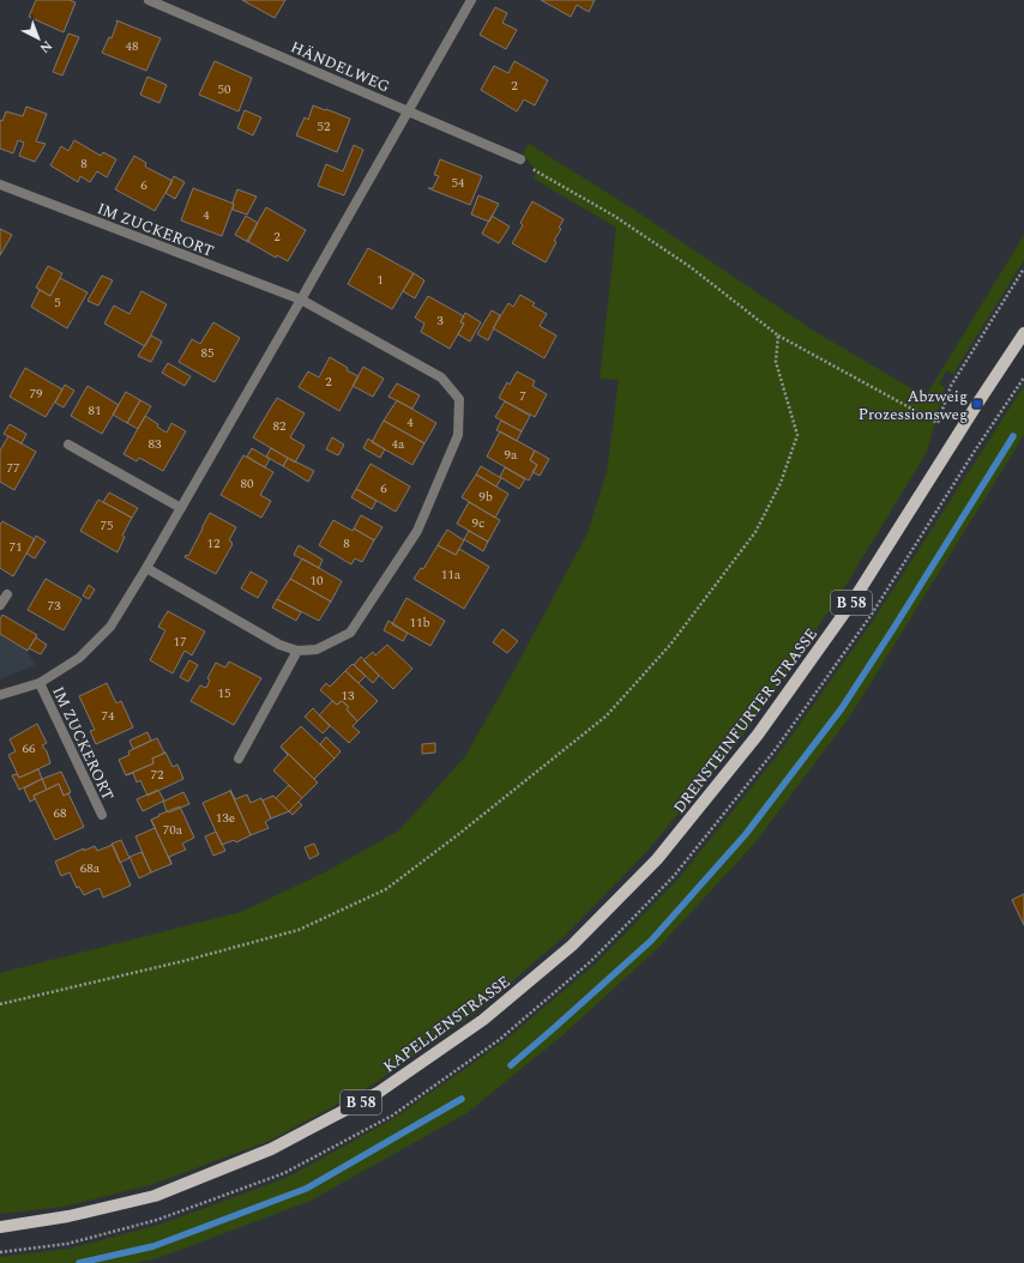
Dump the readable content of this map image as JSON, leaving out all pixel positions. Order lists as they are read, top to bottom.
{
  "streets": {
    "main road": ["B 58", "DRENSTEINFURTER STRASSE", "KAPELLENSTRASSE"],
    "street": ["HÄNDELWEG", "IM ZUCKERORT"]
  },
  "crossings": [
    ["HÄNDELWEG", "IM ZUCKERORT"],
    ["DRENSTEINFURTER STRASSE", "KAPELLENSTRASSE"]
  ],
  "places": {
    "transit": ["Abzweig Prozessionsweg"]
  },
  "house_numbers": [
    "48",
    "2",
    "50",
    "52",
    "8",
    "54",
    "6",
    "4",
    "2",
    "1",
    "5",
    "3",
    "85",
    "2",
    "79",
    "7",
    "81",
    "4",
    "82",
    "83",
    "4a",
    "9a",
    "77",
    "80",
    "6",
    "9b",
    "9c",
    "75",
    "12",
    "8",
    "71",
    "11a",
    "10",
    "73",
    "11b",
    "17",
    "15",
    "13",
    "74",
    "66",
    "72",
    "68",
    "13e",
    "70a",
    "68a"
  ],
  "north": "bottom right"
}
